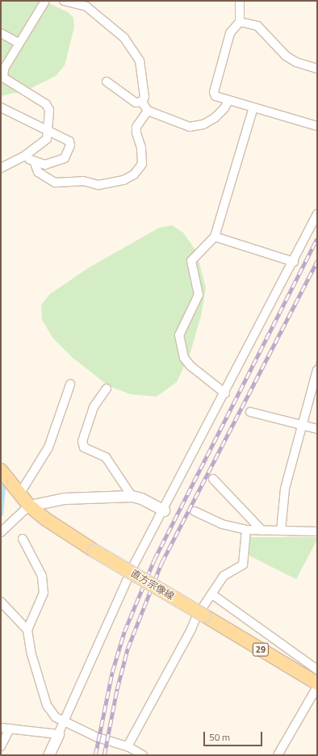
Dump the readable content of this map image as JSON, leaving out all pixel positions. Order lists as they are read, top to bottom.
{
  "streets": {
    "main road": ["直方宗像線", "29"]
  },
  "scale_bar": "50 m"
}
